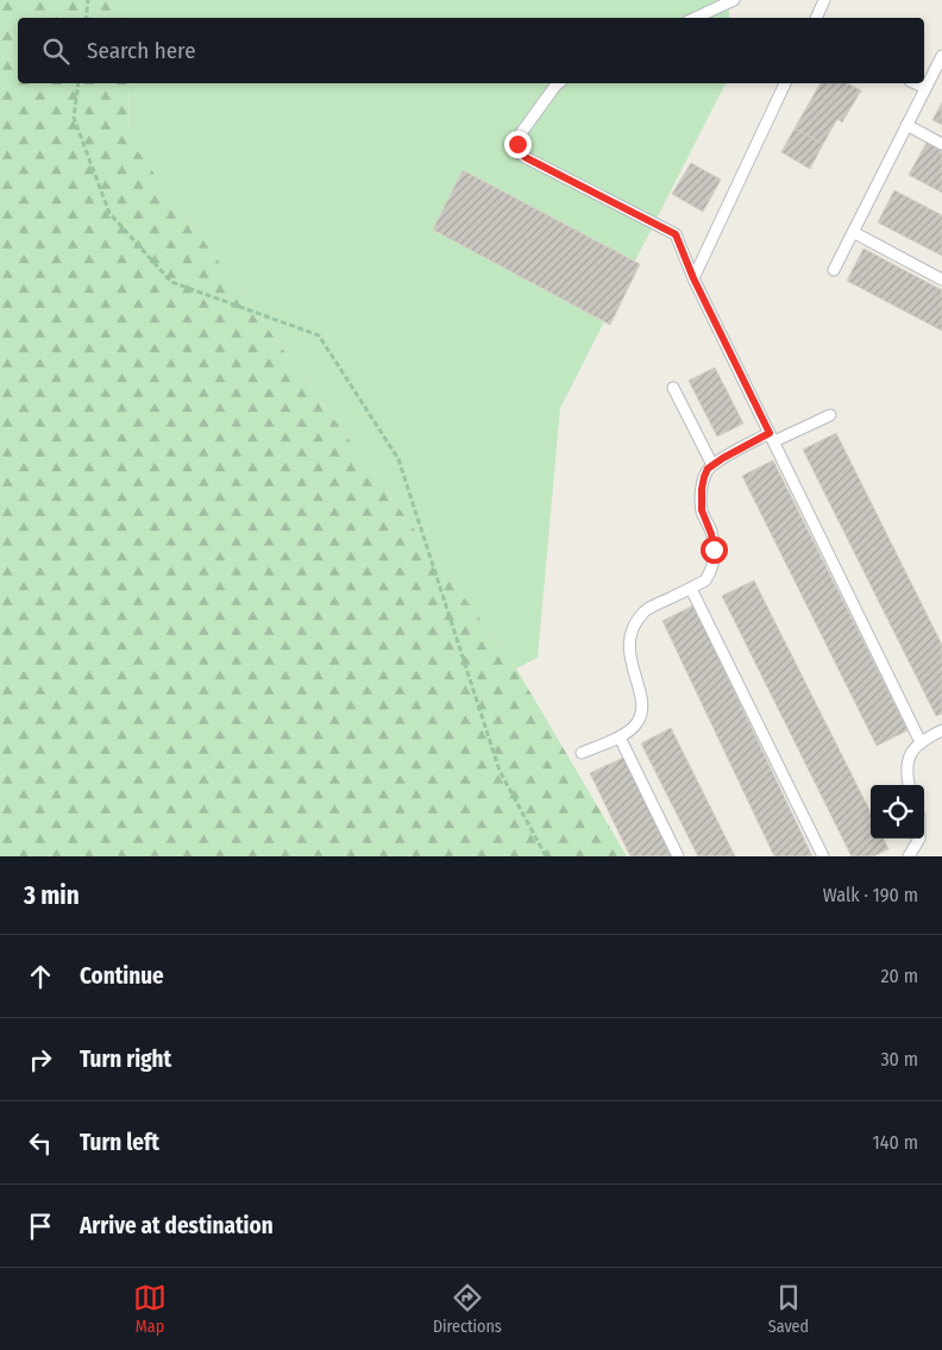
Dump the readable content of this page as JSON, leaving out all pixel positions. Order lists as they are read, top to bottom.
{
  "page": {
    "search": "Search here",
    "heading": ["3 min", "Walk · 190 m"],
    "list": [
      ["Continue", "20 m"],
      ["Turn right", "30 m"],
      ["Turn left", "140 m"],
      "Arrive at destination"
    ],
    "nav": ["Map", "Directions", "Saved"]
  }
}
